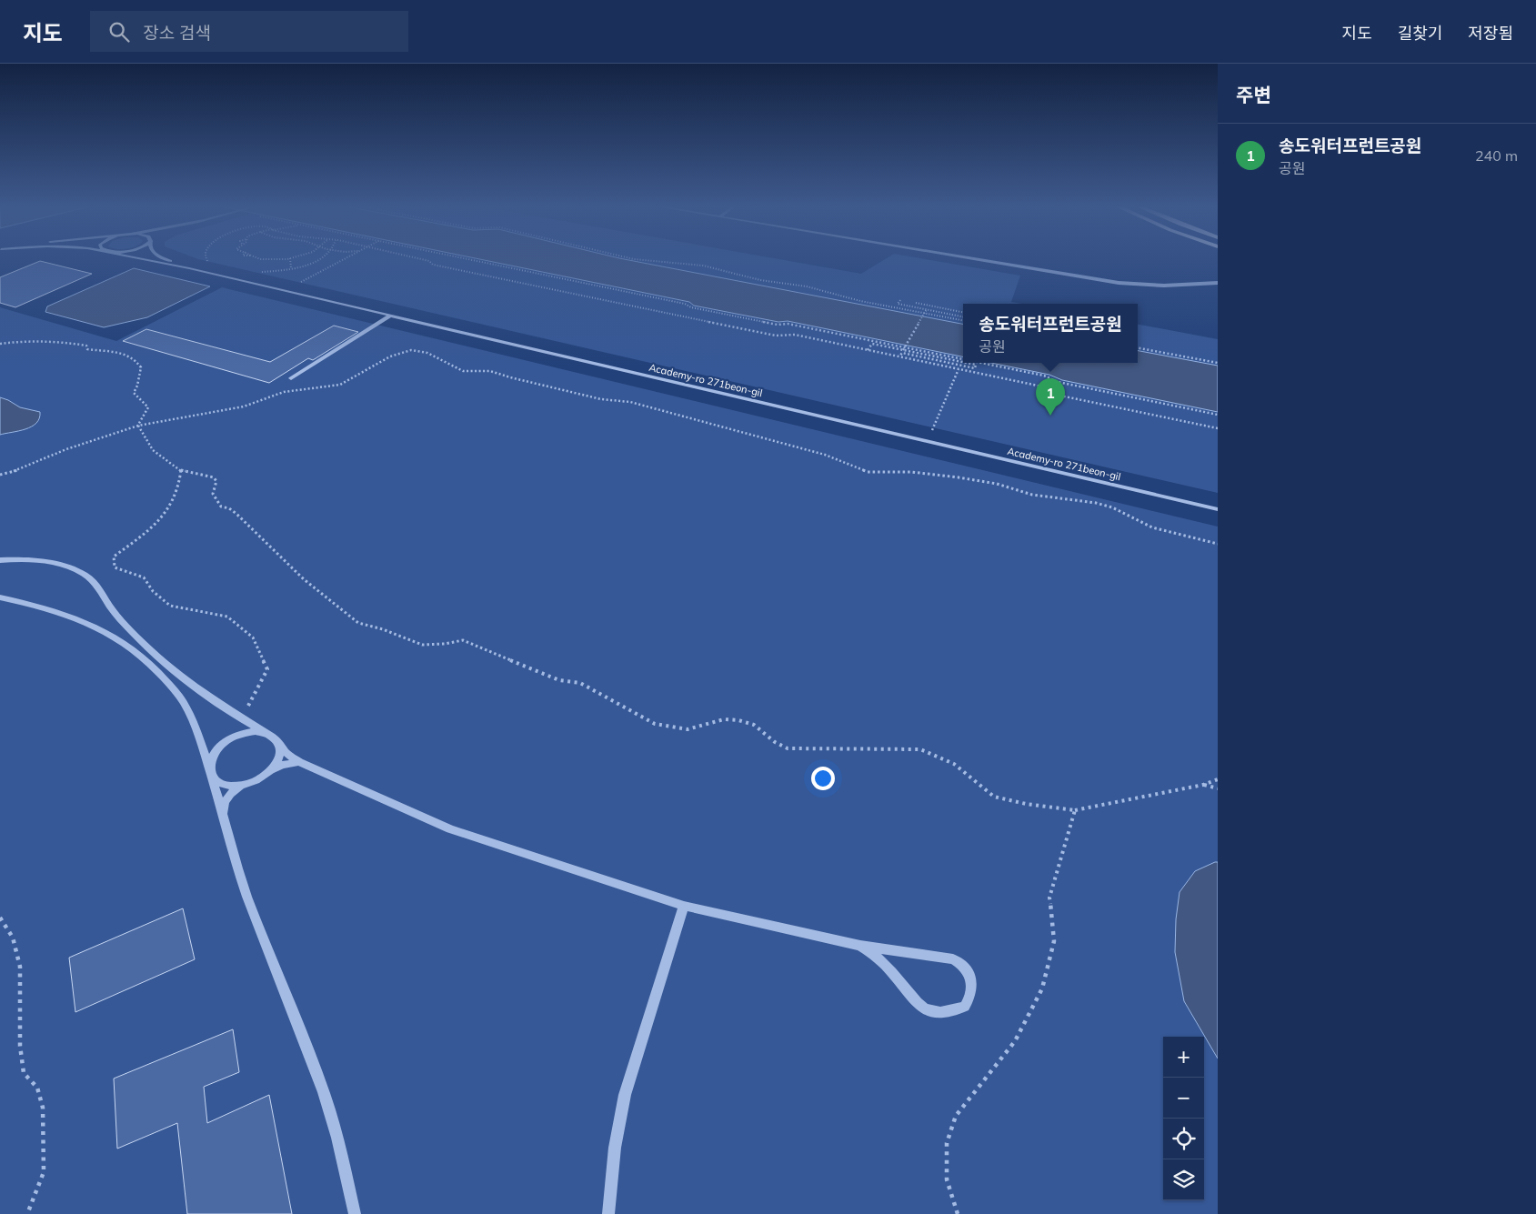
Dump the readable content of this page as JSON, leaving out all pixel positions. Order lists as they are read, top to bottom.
{
  "streets": {
    "street": ["Academy-ro 271beon-gil"]
  },
  "page": {
    "header": "지도",
    "search": "장소 검색",
    "nav": ["지도", "길찾기", "저장됨"],
    "heading": "주변",
    "list": [
      {
        "mark": "1",
        "name": "송도워터프런트공원",
        "note": "공원",
        "value": "240 m"
      }
    ],
    "popup": ["송도워터프런트공원", "공원"],
    "pins": "1",
    "map_buttons": ["+", "−"]
  }
}
